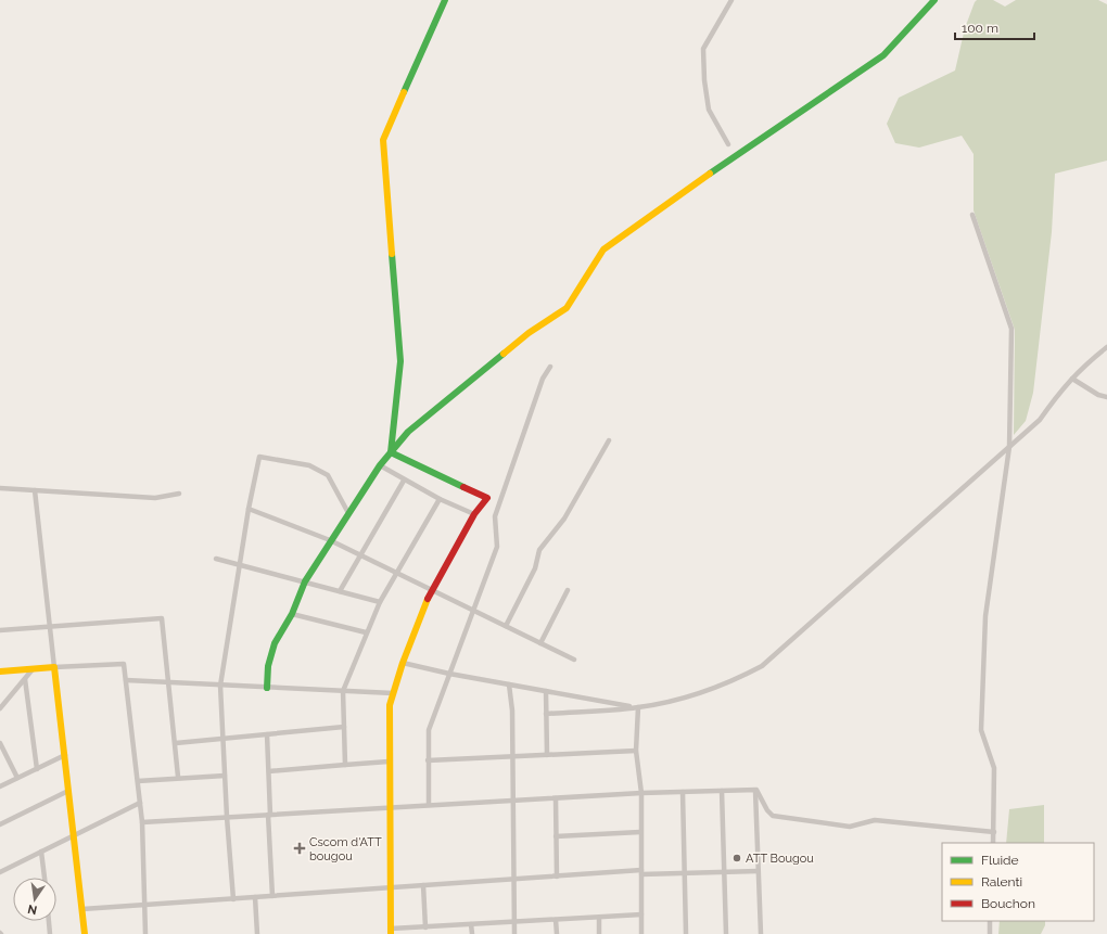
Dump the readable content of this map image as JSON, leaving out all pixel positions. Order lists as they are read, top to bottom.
{
  "places": {
    "health": ["Cscom d'ATT bougou"],
    "other": ["ATT Bougou"]
  },
  "legend": ["Fluide", "Ralenti", "Bouchon"],
  "scale_bar": "100 m",
  "north": "bottom"
}
